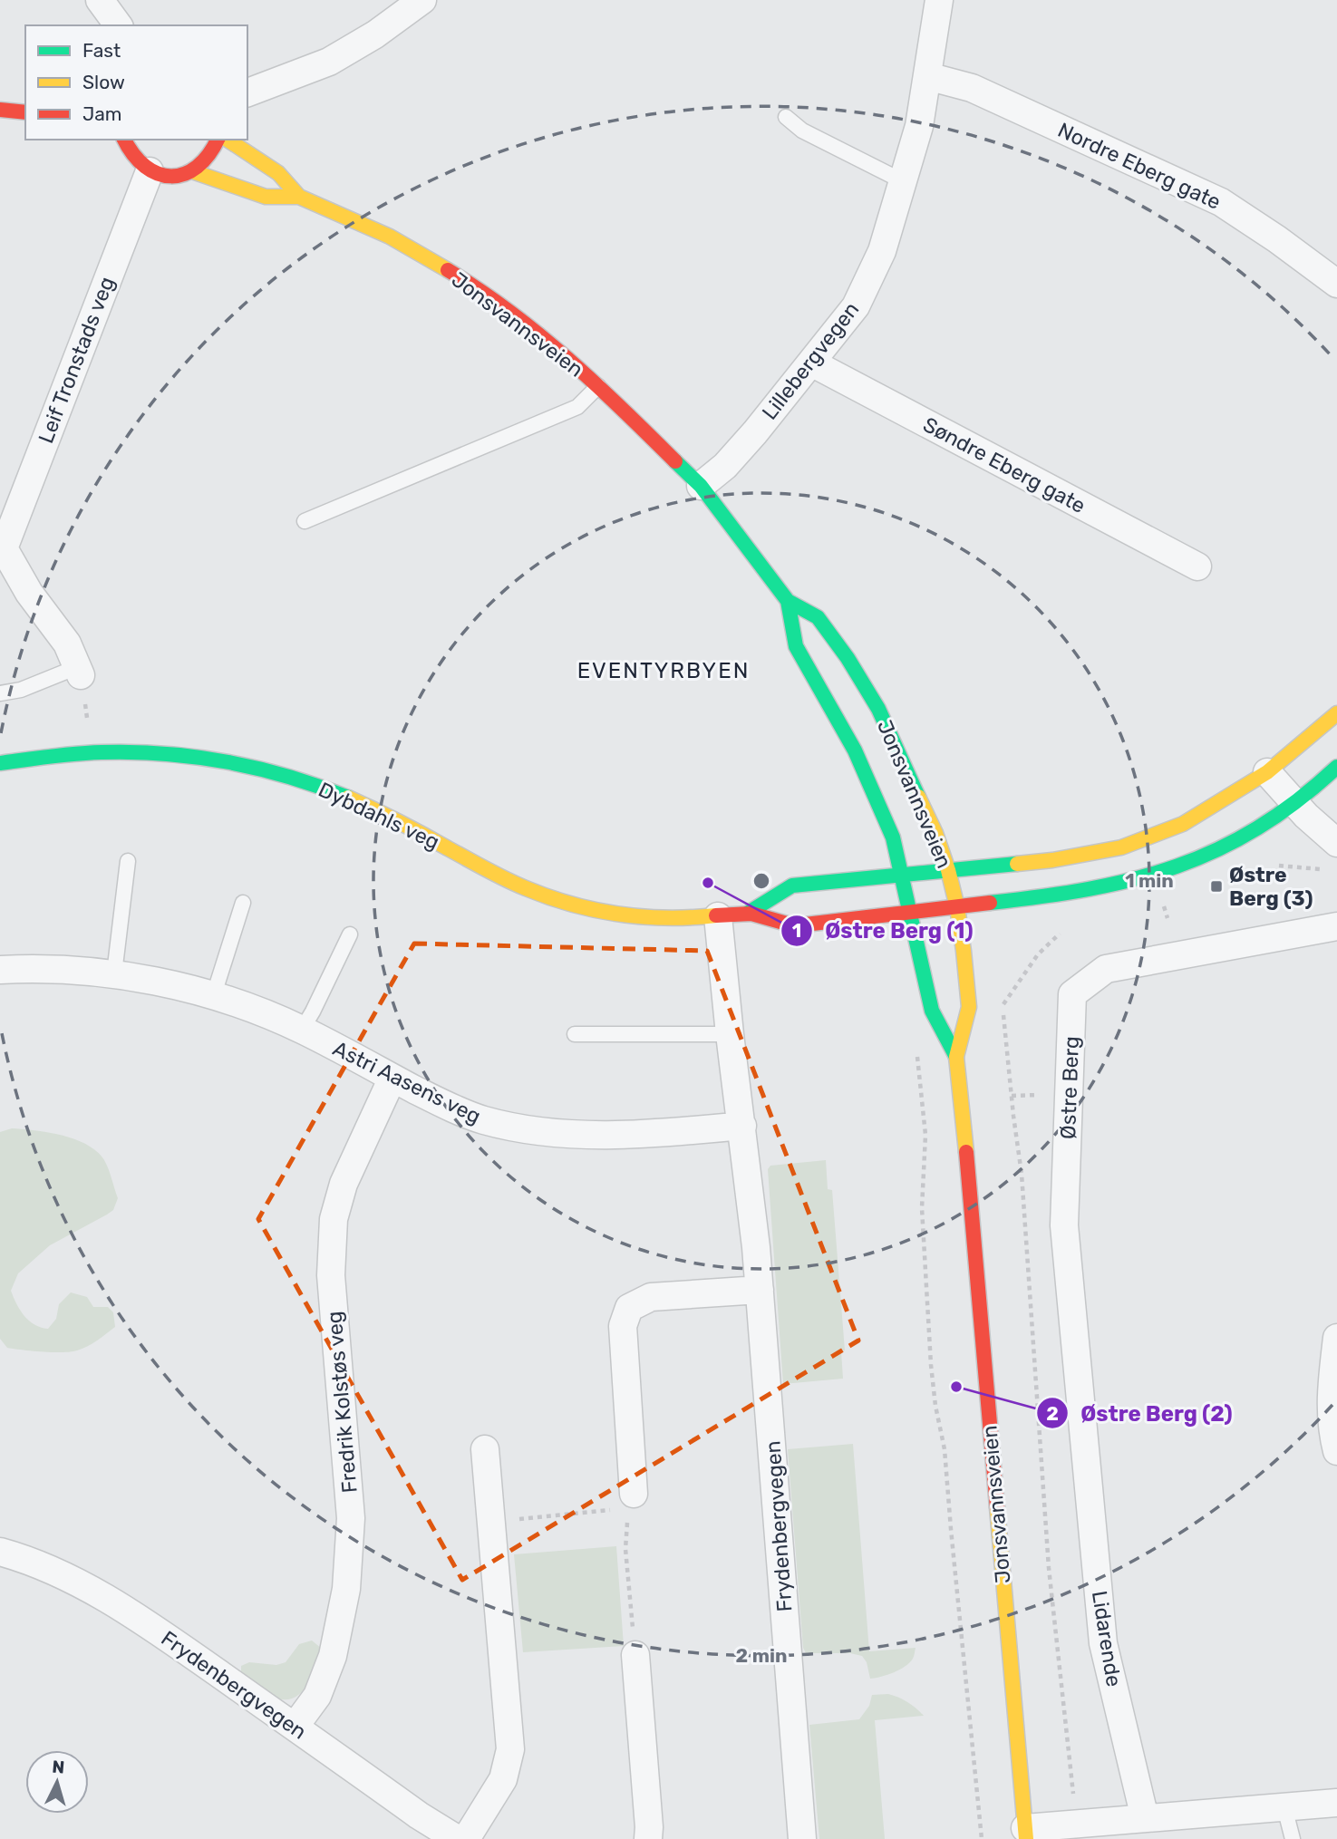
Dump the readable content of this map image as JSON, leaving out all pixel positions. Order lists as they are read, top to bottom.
{
  "streets": {
    "street": [
      "Nordre Eberg gate",
      "Jonsvannsveien",
      "Leif Tronstads veg",
      "Lillebergvegen",
      "Søndre Eberg gate",
      "Dybdahls veg",
      "Astri Aasens veg",
      "Østre Berg",
      "Fredrik Kolstøs veg",
      "Frydenbergvegen",
      "Lidarende"
    ]
  },
  "crossings": [
    ["Nordre Eberg gate", "Lillebergvegen"],
    ["Jonsvannsveien", "Lillebergvegen"],
    ["Jonsvannsveien", "Dybdahls veg"],
    ["Lillebergvegen", "Søndre Eberg gate"],
    ["Dybdahls veg", "Frydenbergvegen"],
    ["Astri Aasens veg", "Fredrik Kolstøs veg"],
    ["Astri Aasens veg", "Frydenbergvegen"],
    ["Østre Berg", "Lidarende"],
    ["Fredrik Kolstøs veg", "Frydenbergvegen"]
  ],
  "districts": ["EVENTYRBYEN"],
  "places": {
    "other": ["Østre Berg (1)", "Østre Berg (2)"],
    "transit": ["Østre Berg (3)"]
  },
  "legend": ["Fast", "Slow", "Jam"],
  "north": "top",
  "rings": ["1 min", "2 min"]
}
